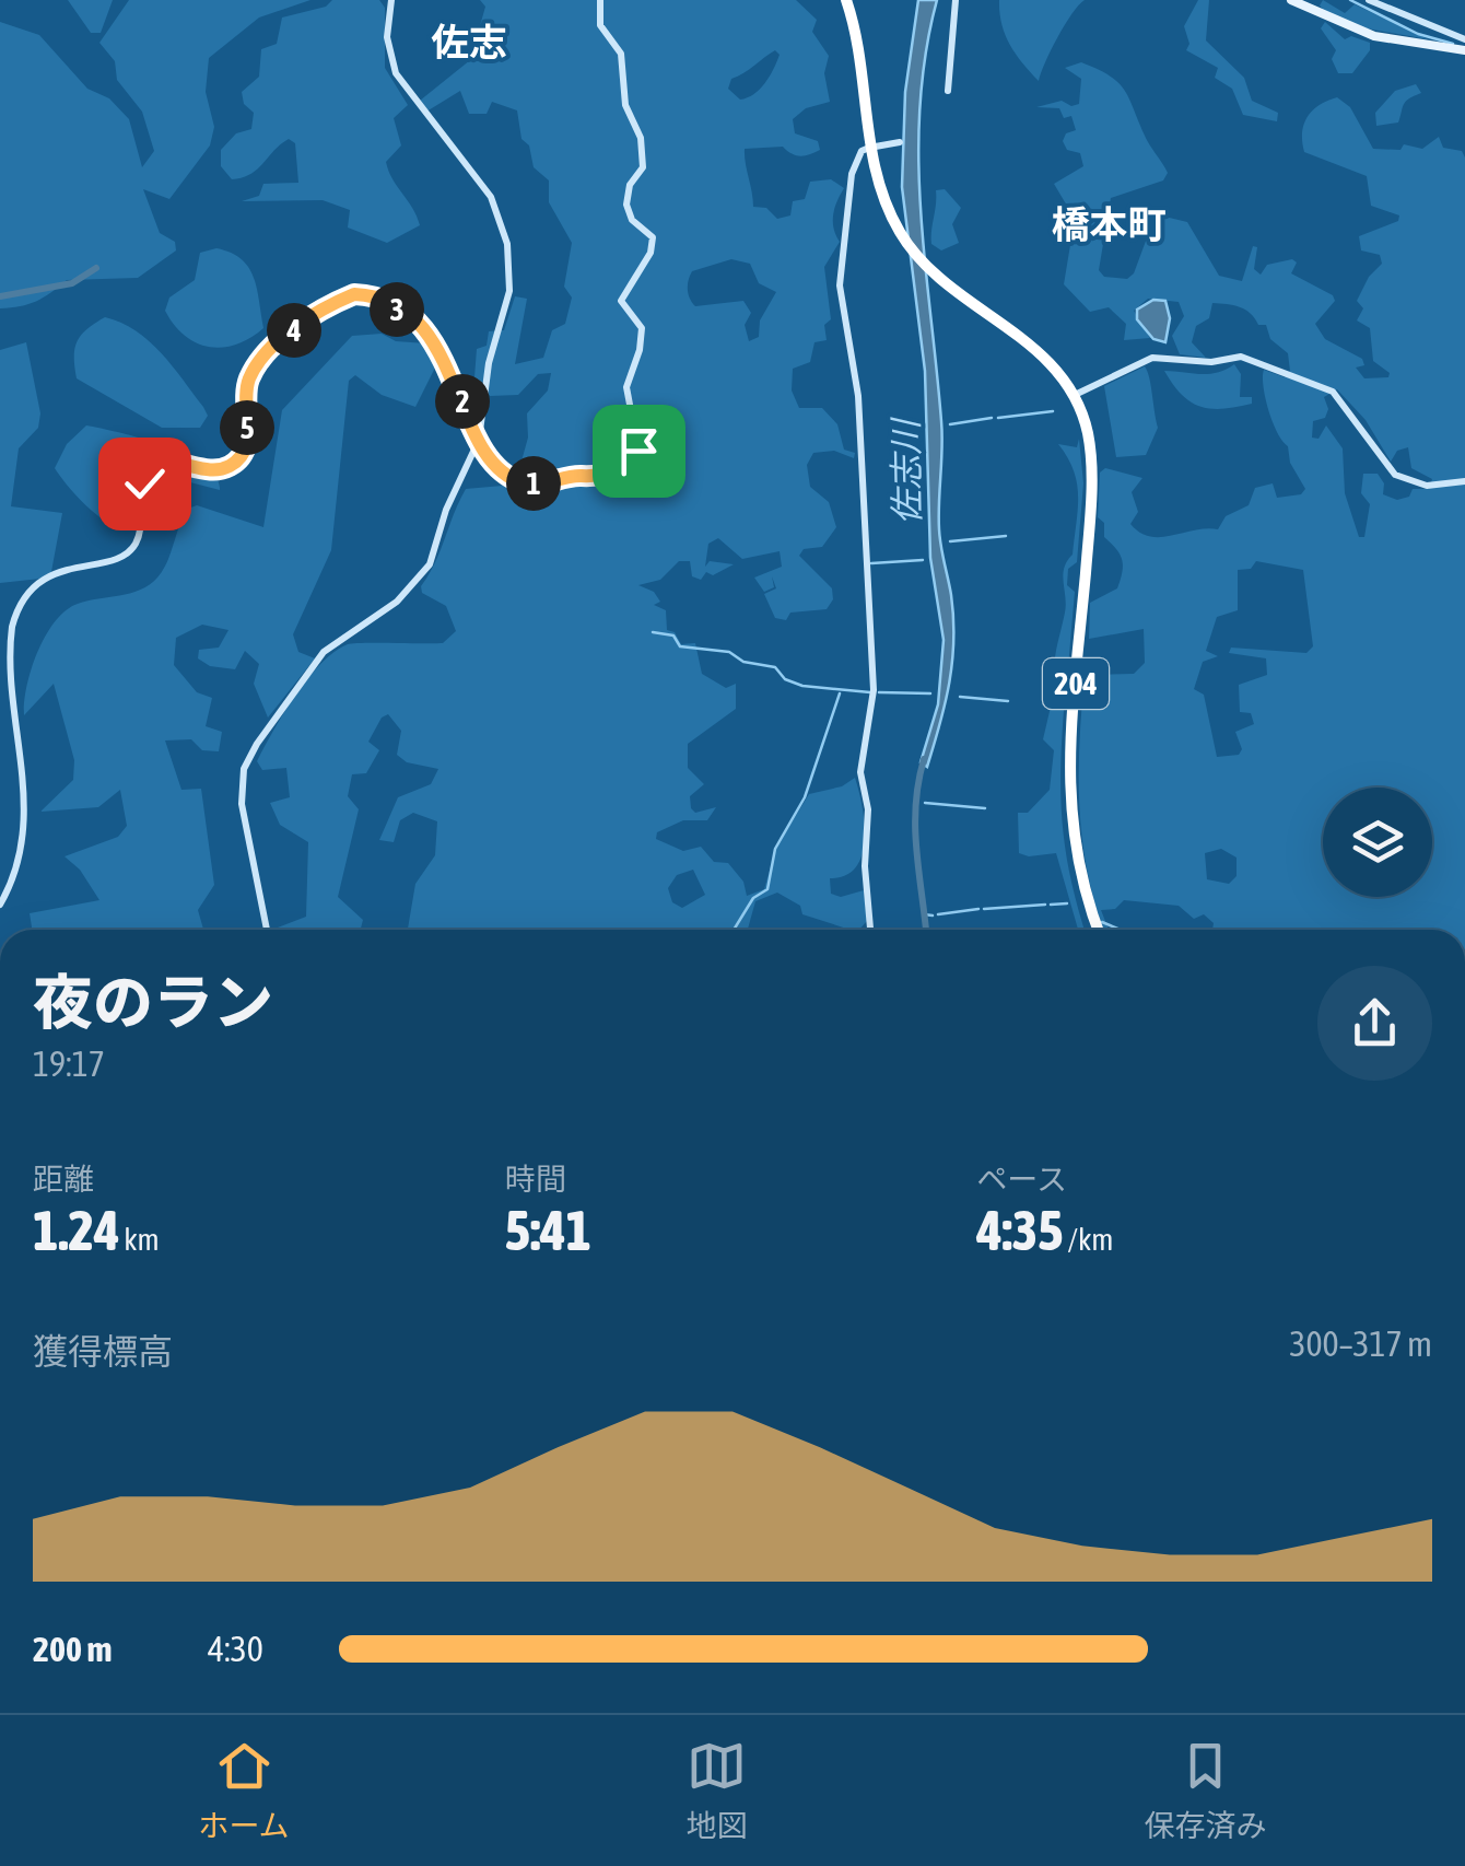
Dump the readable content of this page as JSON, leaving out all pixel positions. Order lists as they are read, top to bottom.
{
  "streets": {
    "highway": ["204"]
  },
  "districts": ["佐志", "橋本町"],
  "water": ["佐志川"],
  "page": {
    "pins": [
      "3",
      "4",
      "2",
      "5",
      "1"
    ],
    "heading": ["夜のラン", "19:17"],
    "stats": [
      ["距離", "1.24 km"],
      ["時間", "5:41"],
      ["ペース", "4:35 /km"]
    ],
    "chart": ["獲得標高", "300–317 m"],
    "list": [
      {
        "name": "200 m",
        "note": "4:30"
      }
    ],
    "tabs": ["ホーム", "地図", "保存済み"]
  }
}
